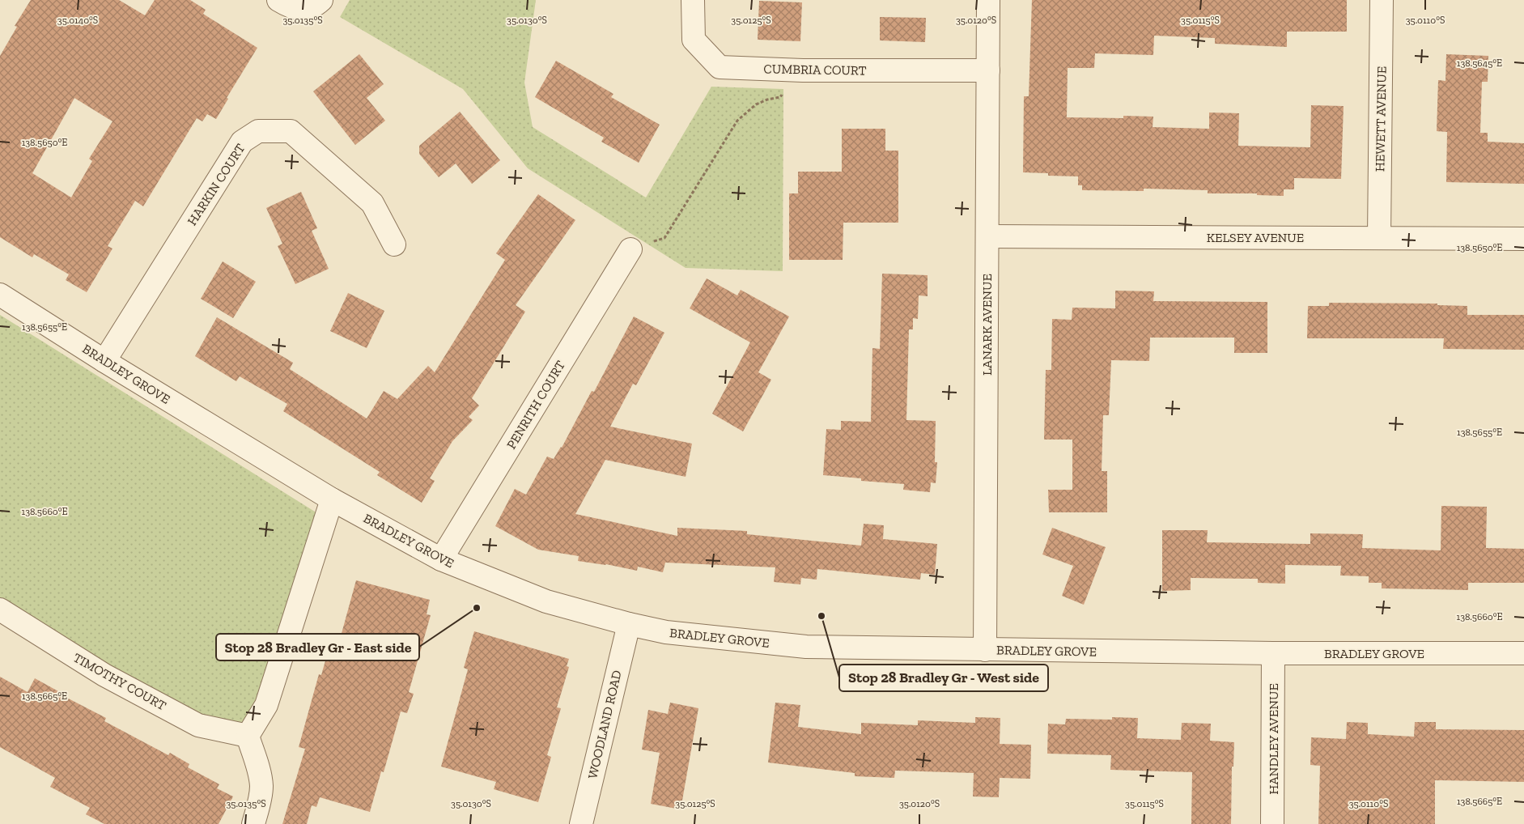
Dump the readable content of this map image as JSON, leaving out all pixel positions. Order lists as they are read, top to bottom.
{
  "streets": {
    "street": [
      "CUMBRIA COURT",
      "HEWETT AVENUE",
      "HARKIN COURT",
      "KELSEY AVENUE",
      "LANARK AVENUE",
      "BRADLEY GROVE",
      "PENRITH COURT",
      "TIMOTHY COURT",
      "WOODLAND ROAD",
      "HANDLEY AVENUE"
    ]
  },
  "crossings": [
    ["CUMBRIA COURT", "LANARK AVENUE"],
    ["HEWETT AVENUE", "KELSEY AVENUE"],
    ["HARKIN COURT", "BRADLEY GROVE"],
    ["KELSEY AVENUE", "LANARK AVENUE"],
    ["LANARK AVENUE", "BRADLEY GROVE"],
    ["BRADLEY GROVE", "PENRITH COURT"],
    ["BRADLEY GROVE", "WOODLAND ROAD"],
    ["BRADLEY GROVE", "HANDLEY AVENUE"]
  ],
  "places": ["Stop 28 Bradley Gr - East side", "Stop 28 Bradley Gr - West side"],
  "coordinates": [
    "35.0140°S",
    "35.0135°S",
    "35.0130°S",
    "35.0125°S",
    "35.0120°S",
    "35.0115°S",
    "35.0110°S",
    "138.5645°E",
    "138.5650°E",
    "138.5655°E",
    "138.5660°E",
    "138.5665°E"
  ]
}
